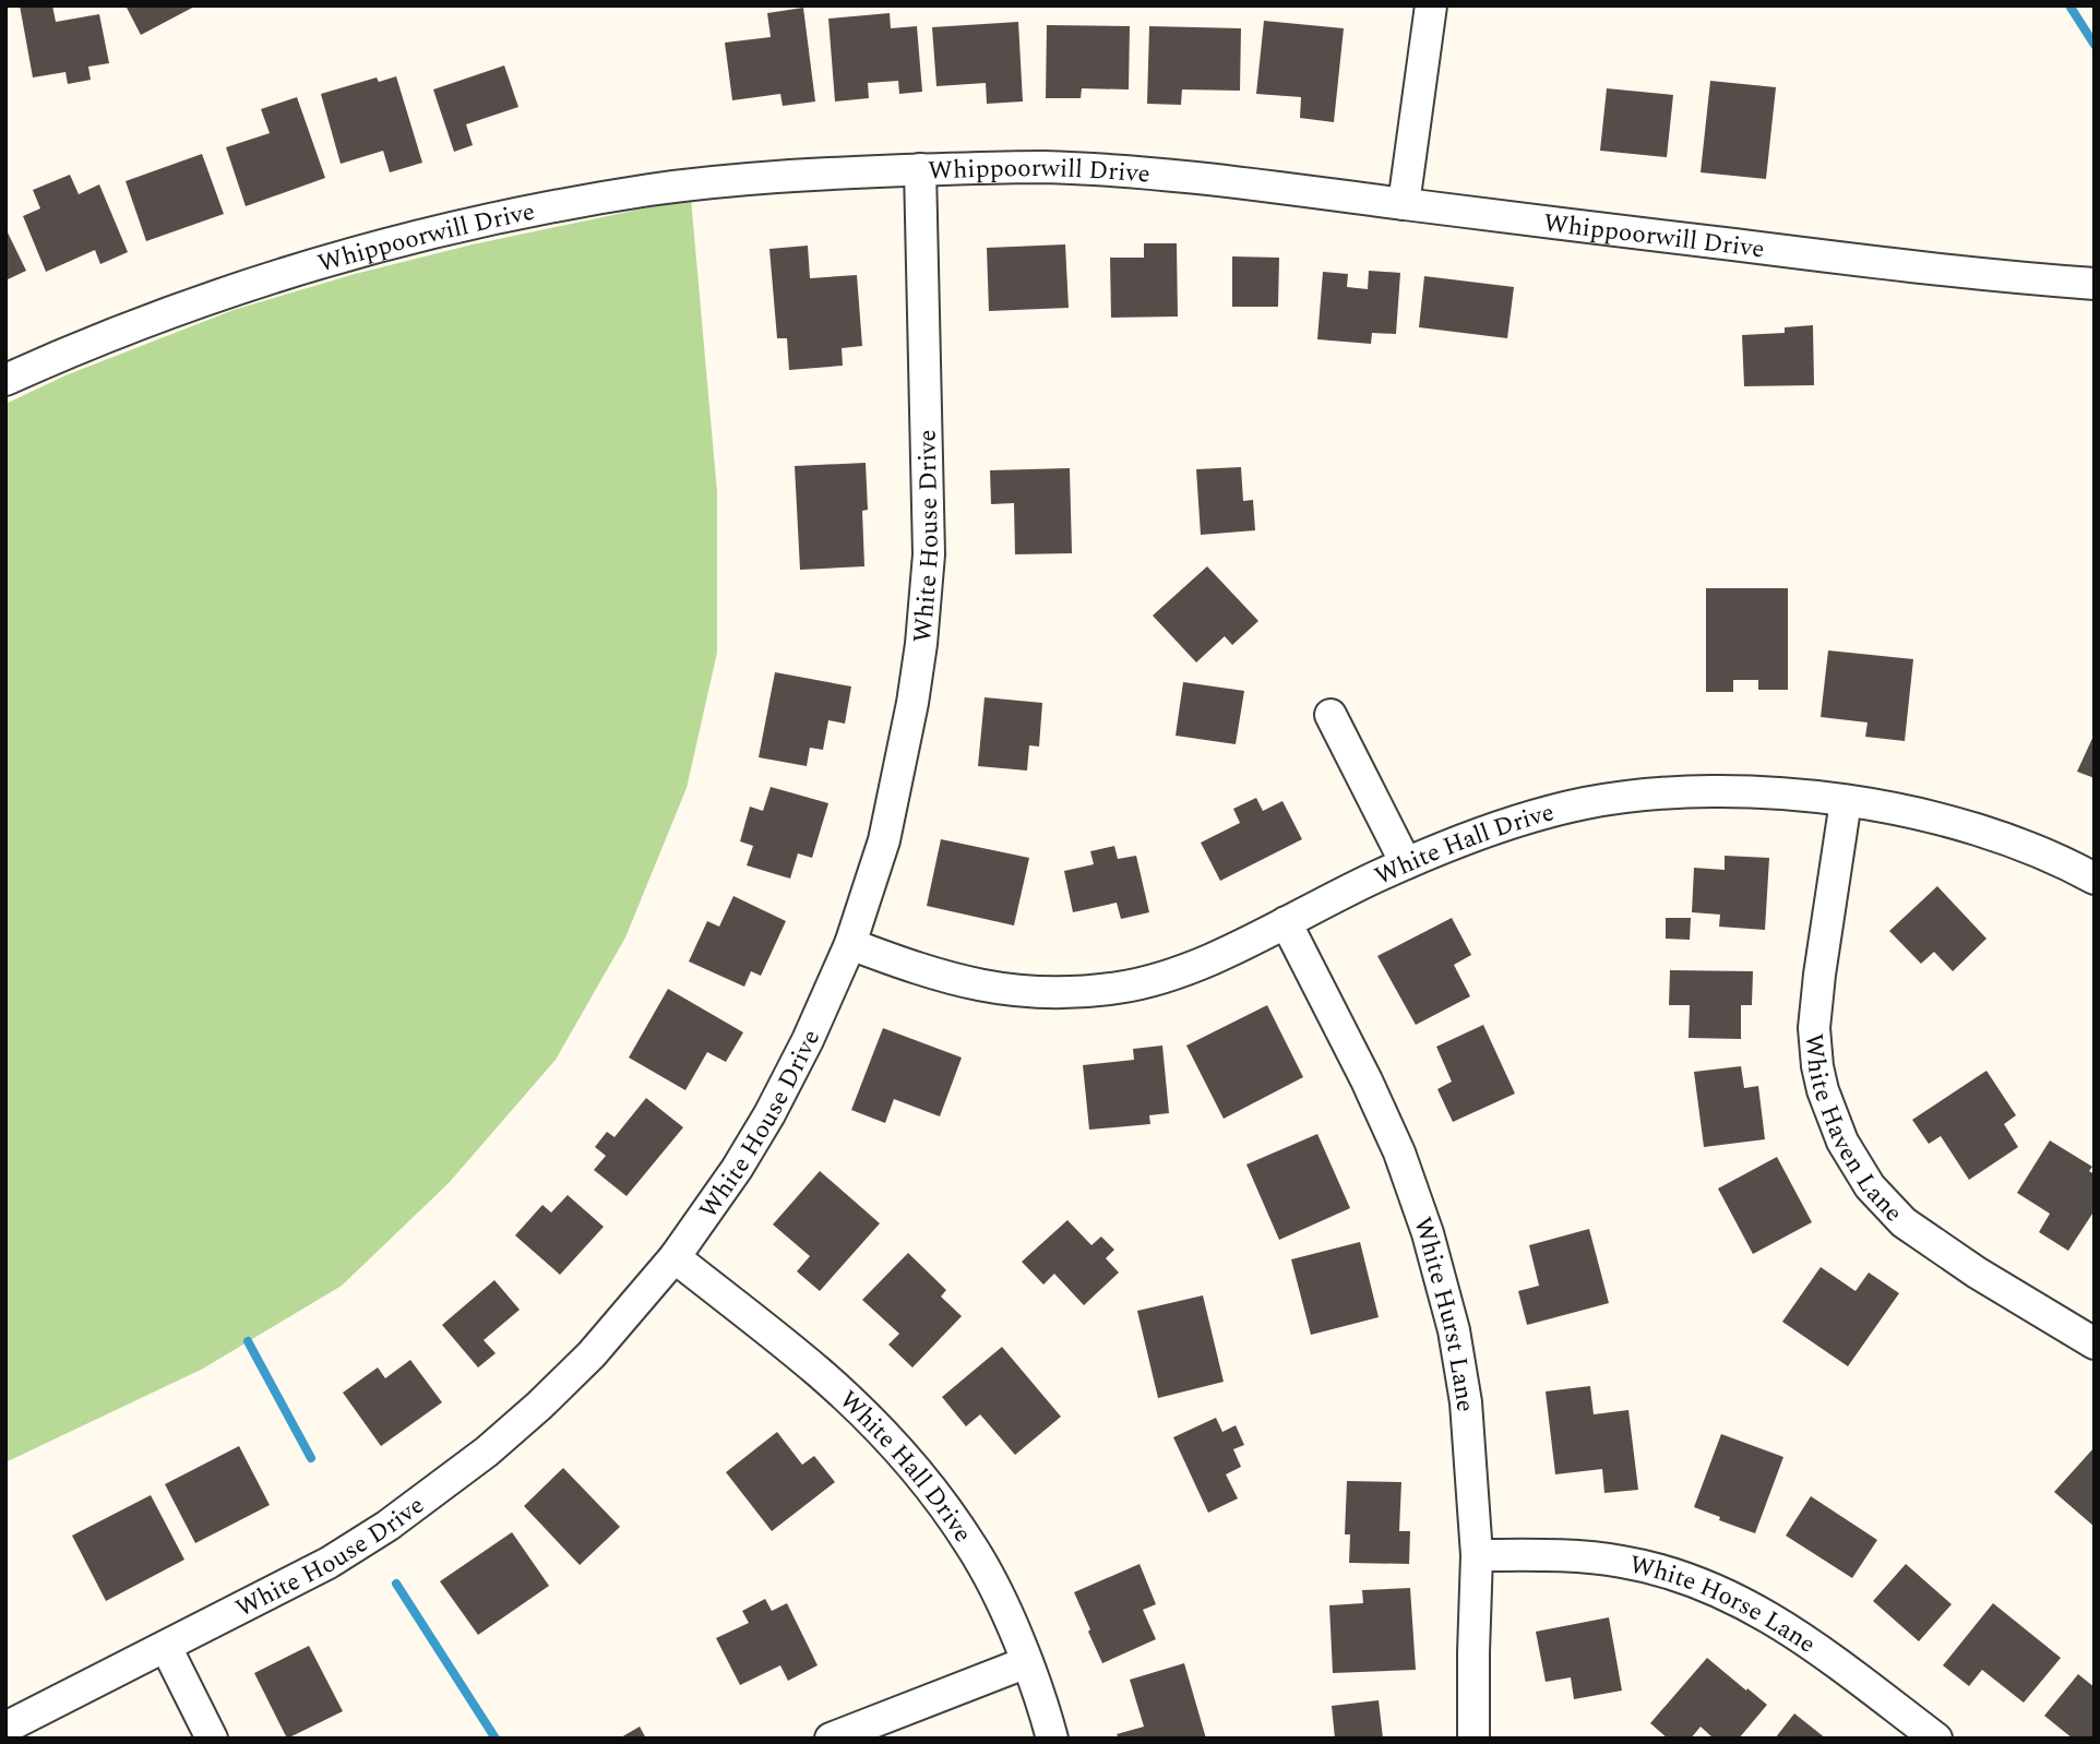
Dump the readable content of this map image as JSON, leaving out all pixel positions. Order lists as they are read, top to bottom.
{
  "streets": {
    "street": [
      "Whippoorwill Drive",
      "White House Drive",
      "White Hall Drive",
      "White Haven Lane",
      "White Hurst Lane",
      "White Horse Lane"
    ]
  },
  "crossings": [
    ["Whippoorwill Drive", "White House Drive"],
    ["White House Drive", "White Hall Drive"],
    ["White Hall Drive", "White Haven Lane"],
    ["White Hall Drive", "White Hurst Lane"],
    ["White Hurst Lane", "White Horse Lane"]
  ]
}
